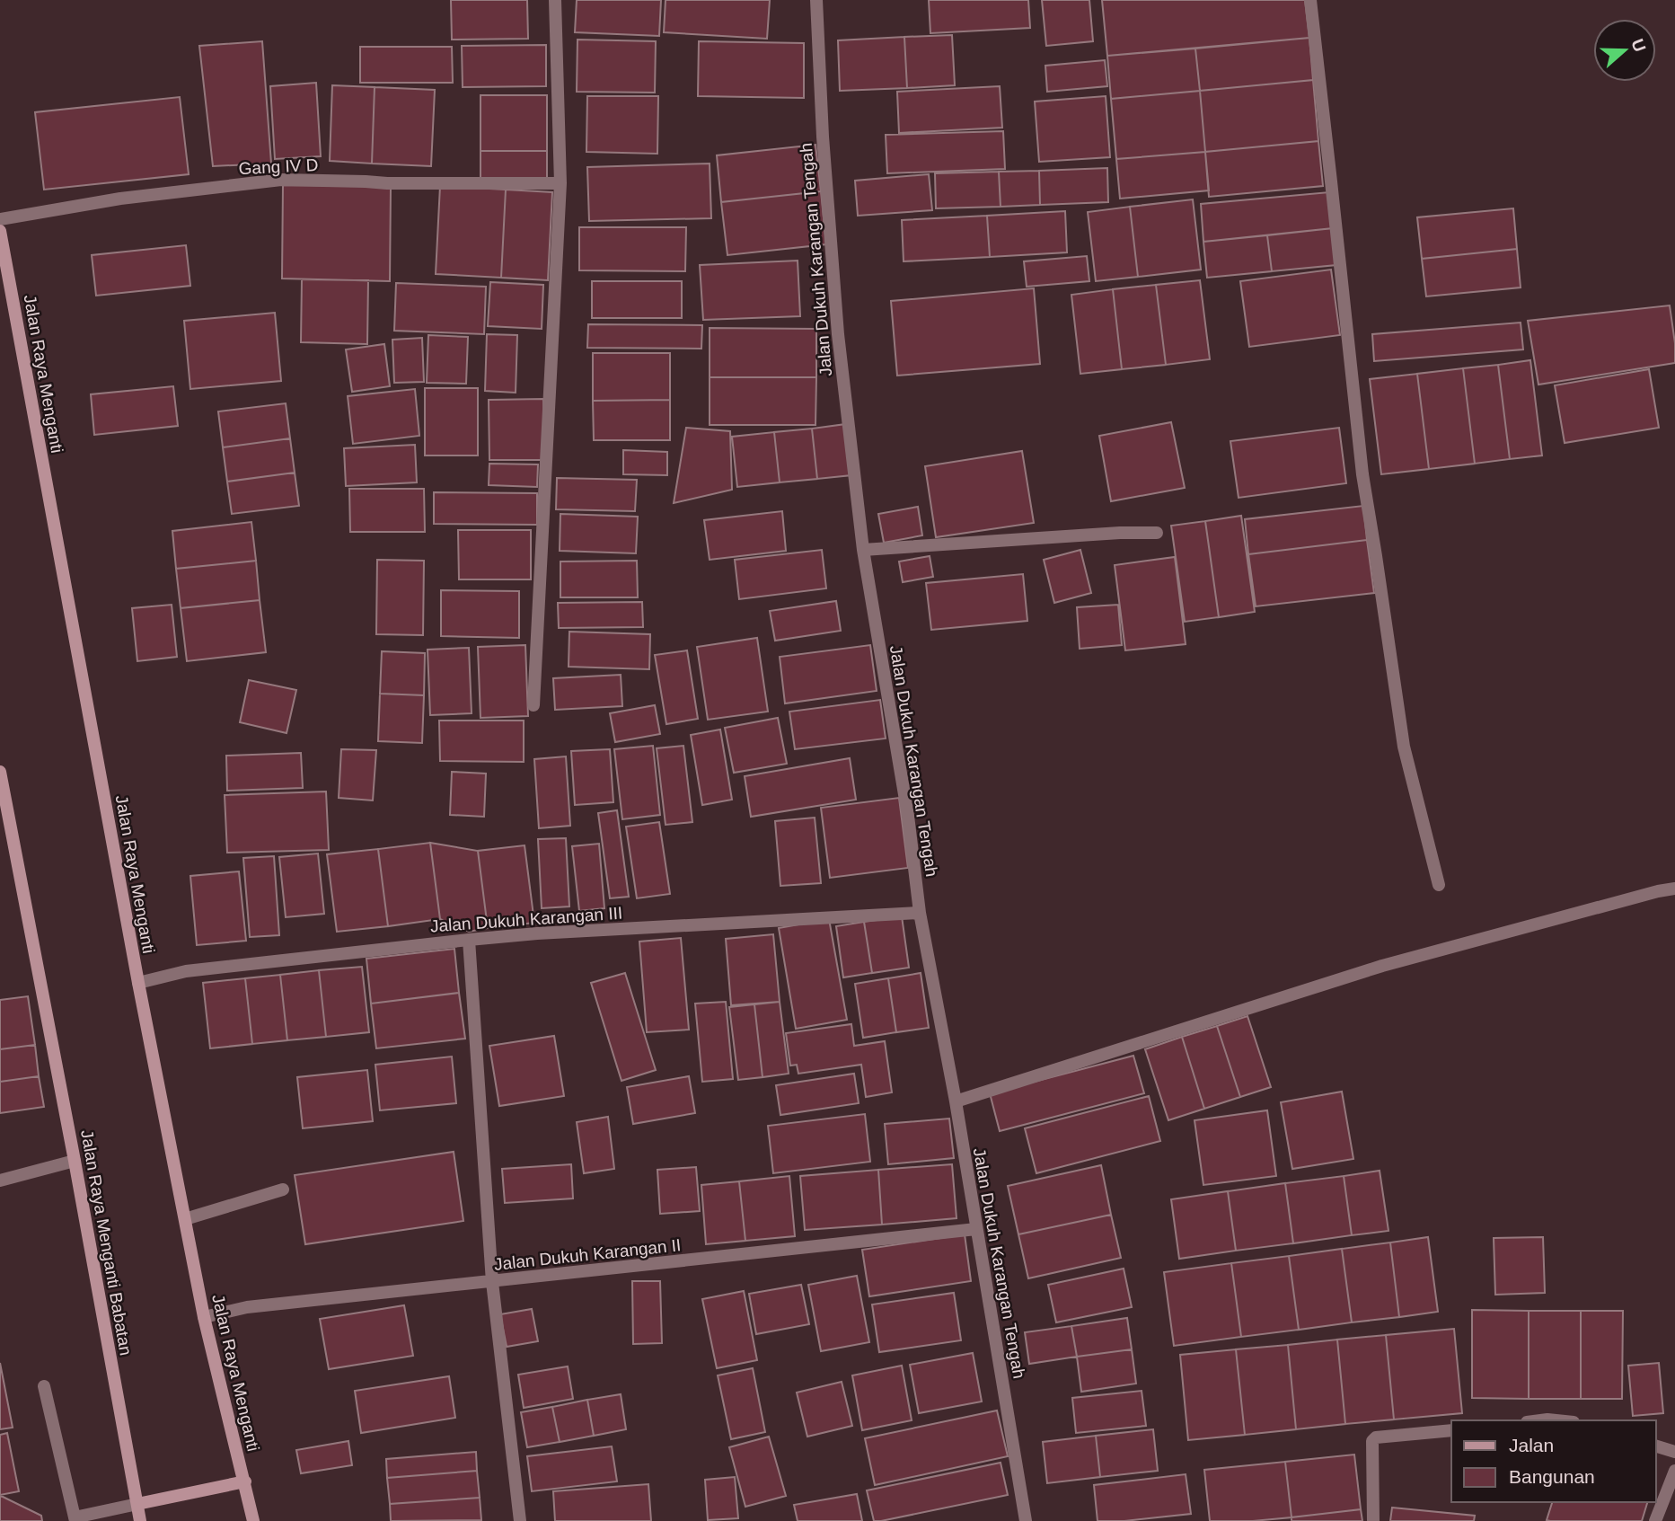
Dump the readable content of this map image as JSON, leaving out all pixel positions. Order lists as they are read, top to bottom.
{
  "streets": {
    "main road": ["Jalan Raya Menganti", "Jalan Raya Menganti Babatan"],
    "street": [
      "Gang IV D",
      "Jalan Dukuh Karangan Tengah",
      "Jalan Dukuh Karangan III",
      "Jalan Dukuh Karangan II"
    ]
  },
  "crossings": [
    ["Jalan Dukuh Karangan Tengah", "Jalan Dukuh Karangan III"],
    ["Jalan Dukuh Karangan Tengah", "Jalan Dukuh Karangan II"],
    ["Jalan Raya Menganti", "Jalan Dukuh Karangan III"],
    ["Jalan Raya Menganti", "Jalan Dukuh Karangan II"]
  ],
  "legend": ["Jalan", "Bangunan"],
  "north": "right"
}
